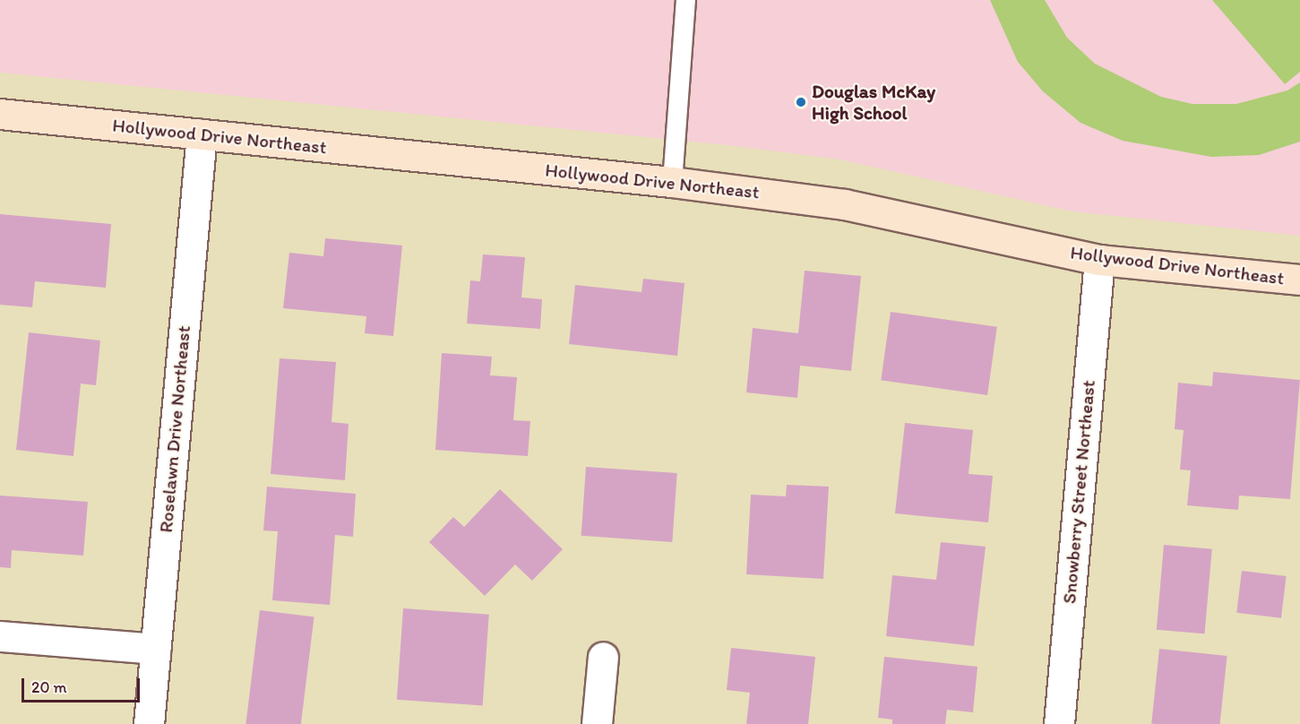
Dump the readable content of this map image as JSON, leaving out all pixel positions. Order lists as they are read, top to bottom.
{
  "streets": {
    "street": ["Hollywood Drive Northeast", "Roselawn Drive Northeast", "Snowberry Street Northeast"]
  },
  "crossings": [
    ["Hollywood Drive Northeast", "Roselawn Drive Northeast"],
    ["Hollywood Drive Northeast", "Snowberry Street Northeast"]
  ],
  "places": ["Douglas McKay High School"],
  "scale_bar": "20 m"
}
